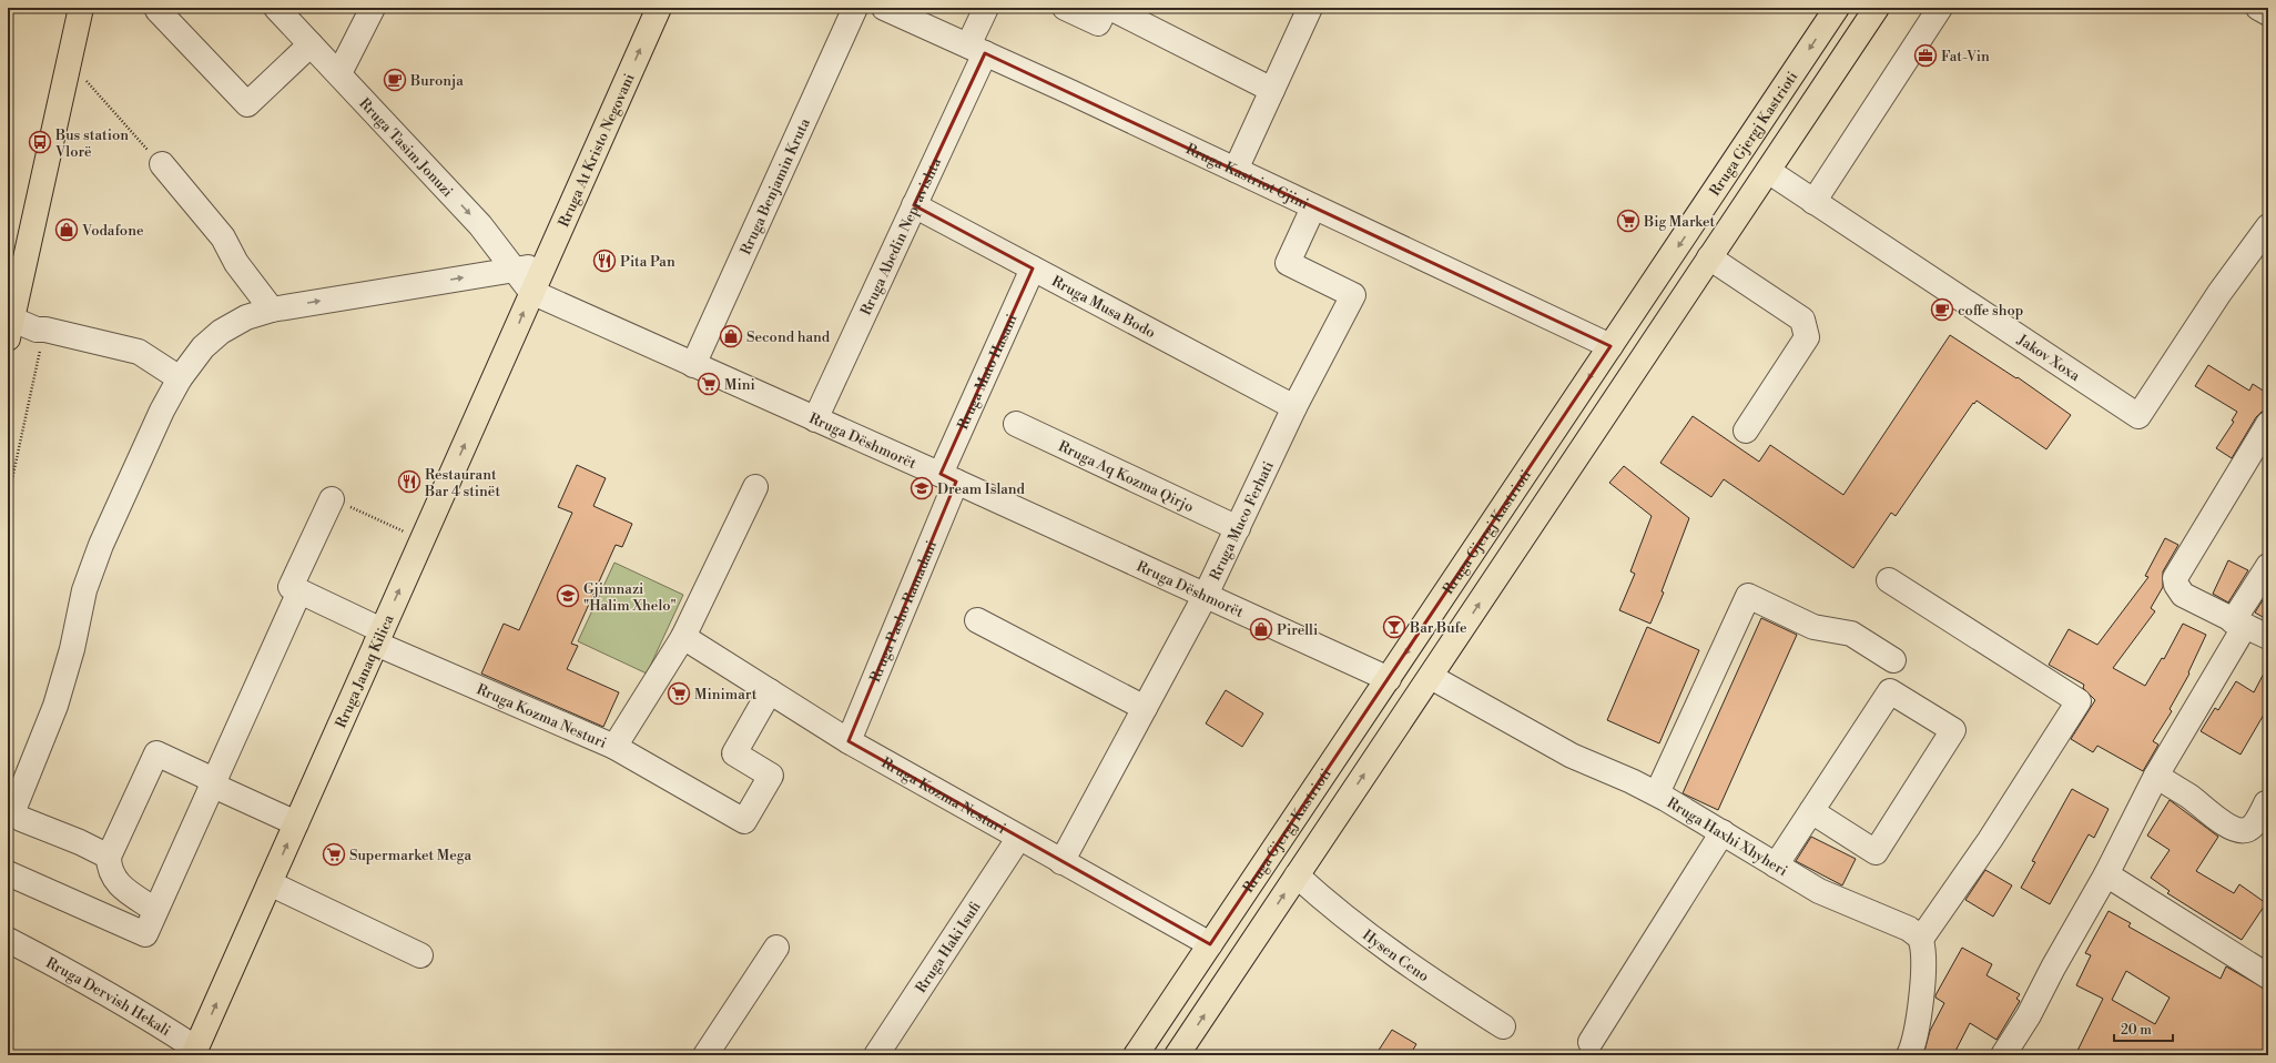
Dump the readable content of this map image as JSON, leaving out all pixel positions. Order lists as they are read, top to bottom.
{
  "streets": {
    "main road": ["Rruga Gjergj Kastrioti", "Rruga At Kristo Negovani", "Rruga Janaq Kilica"],
    "street": [
      "Rruga Tasim Jonuzi",
      "Rruga Kastriot Gjini",
      "Rruga Benjamin Kruta",
      "Rruga Abedin Nepravishta",
      "Rruga Musa Bodo",
      "Jakov Xoxa",
      "Rruga Mato Hasani",
      "Rruga Dëshmorët",
      "Rruga Aq Kozma Qirjo",
      "Rruga Muco Ferhati",
      "Rruga Pasho Ramadani",
      "Rruga Kozma Nesturi",
      "Rruga Haxhi Xhyheri",
      "Rruga Haki Isufi",
      "Hysen Ceno",
      "Rruga Dervish Hekali"
    ]
  },
  "crossings": [
    ["Rruga Gjergj Kastrioti", "Rruga Kastriot Gjini"],
    ["Rruga Gjergj Kastrioti", "Rruga Dëshmorët"],
    ["Rruga Gjergj Kastrioti", "Rruga Kozma Nesturi"],
    ["Rruga Tasim Jonuzi", "Rruga At Kristo Negovani"],
    ["Rruga Tasim Jonuzi", "Rruga Dëshmorët"],
    ["Rruga Tasim Jonuzi", "Rruga Janaq Kilica"],
    ["Rruga At Kristo Negovani", "Rruga Dëshmorët"],
    ["Rruga At Kristo Negovani", "Rruga Janaq Kilica"],
    ["Rruga Kastriot Gjini", "Rruga Abedin Nepravishta"],
    ["Rruga Kastriot Gjini", "Rruga Muco Ferhati"],
    ["Rruga Benjamin Kruta", "Rruga Dëshmorët"],
    ["Rruga Abedin Nepravishta", "Rruga Musa Bodo"],
    ["Rruga Abedin Nepravishta", "Rruga Dëshmorët"],
    ["Rruga Musa Bodo", "Rruga Mato Hasani"],
    ["Rruga Musa Bodo", "Rruga Muco Ferhati"],
    ["Rruga Mato Hasani", "Rruga Dëshmorët"],
    ["Rruga Mato Hasani", "Rruga Pasho Ramadani"],
    ["Rruga Dëshmorët", "Rruga Muco Ferhati"],
    ["Rruga Dëshmorët", "Rruga Pasho Ramadani"],
    ["Rruga Dëshmorët", "Rruga Janaq Kilica"],
    ["Rruga Aq Kozma Qirjo", "Rruga Muco Ferhati"],
    ["Rruga Muco Ferhati", "Rruga Kozma Nesturi"],
    ["Rruga Pasho Ramadani", "Rruga Kozma Nesturi"],
    ["Rruga Janaq Kilica", "Rruga Kozma Nesturi"],
    ["Rruga Janaq Kilica", "Rruga Dervish Hekali"],
    ["Rruga Kozma Nesturi", "Rruga Haki Isufi"]
  ],
  "one_way": ["Rruga At Kristo Negovani", "Rruga Janaq Kilica"],
  "places": {
    "office": ["Fat-Vin"],
    "cafe": ["Buronja", "coffe shop"],
    "bus stop": ["Bus station Vlorë"],
    "supermarket": [
      "Big Market",
      "Mini",
      "Minimart",
      "Supermarket Mega"
    ],
    "shop": ["Vodafone", "Second hand", "Pirelli"],
    "restaurant": ["Pita Pan", "Restaurant Bar 4 stinët"],
    "school or university": ["Dream Island", "Gjimnazi \"Halim Xhelo\""],
    "bar": ["Bar Bufe"]
  },
  "scale_bar": "20 m"
}
